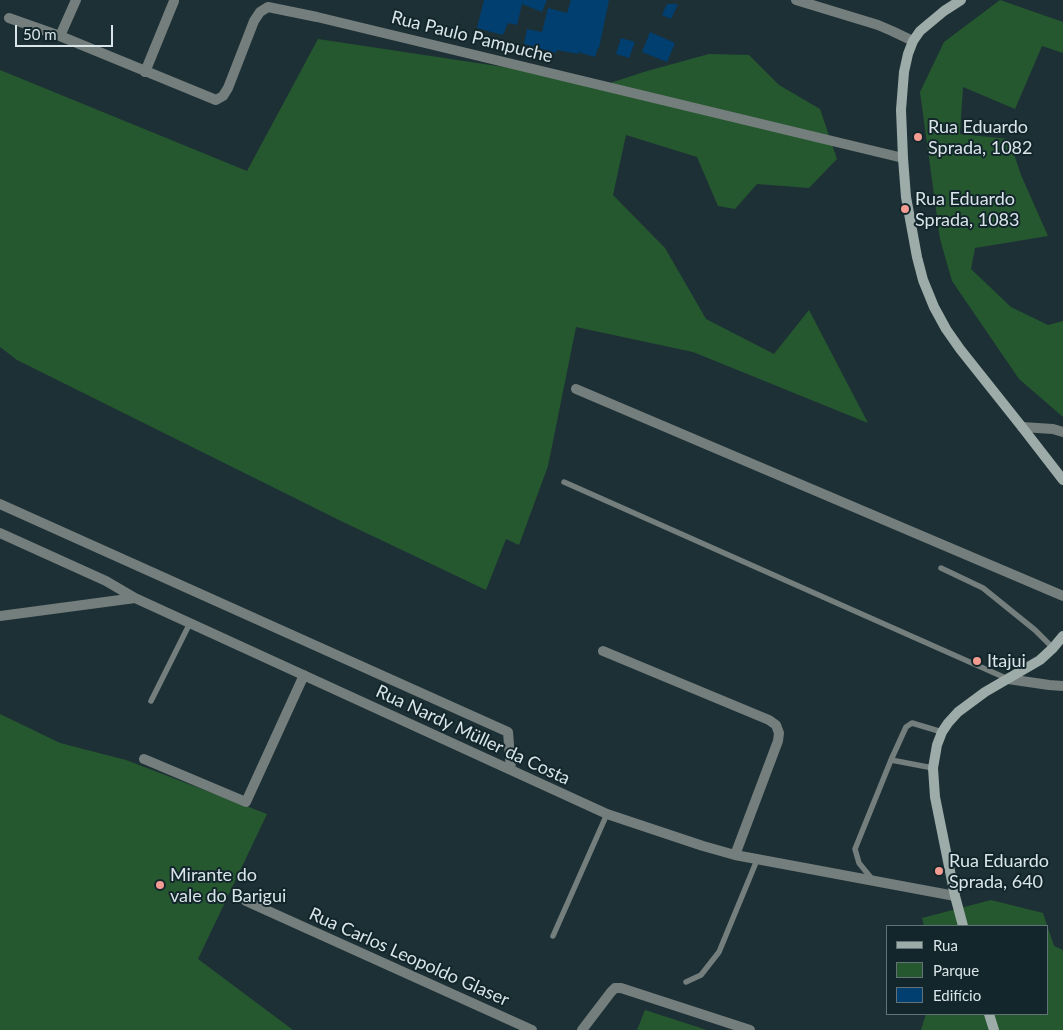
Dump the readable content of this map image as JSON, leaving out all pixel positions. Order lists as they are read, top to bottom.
{
  "streets": {
    "street": ["Rua Paulo Pampuche", "Rua Nardy Müller da Costa", "Rua Carlos Leopoldo Glaser"]
  },
  "places": [
    "Rua Eduardo Sprada, 1082",
    "Rua Eduardo Sprada, 1083",
    "Itajui",
    "Rua Eduardo Sprada, 640",
    "Mirante do vale do Barigui"
  ],
  "legend": ["Rua", "Parque", "Edifício"],
  "scale_bar": "50 m"
}
